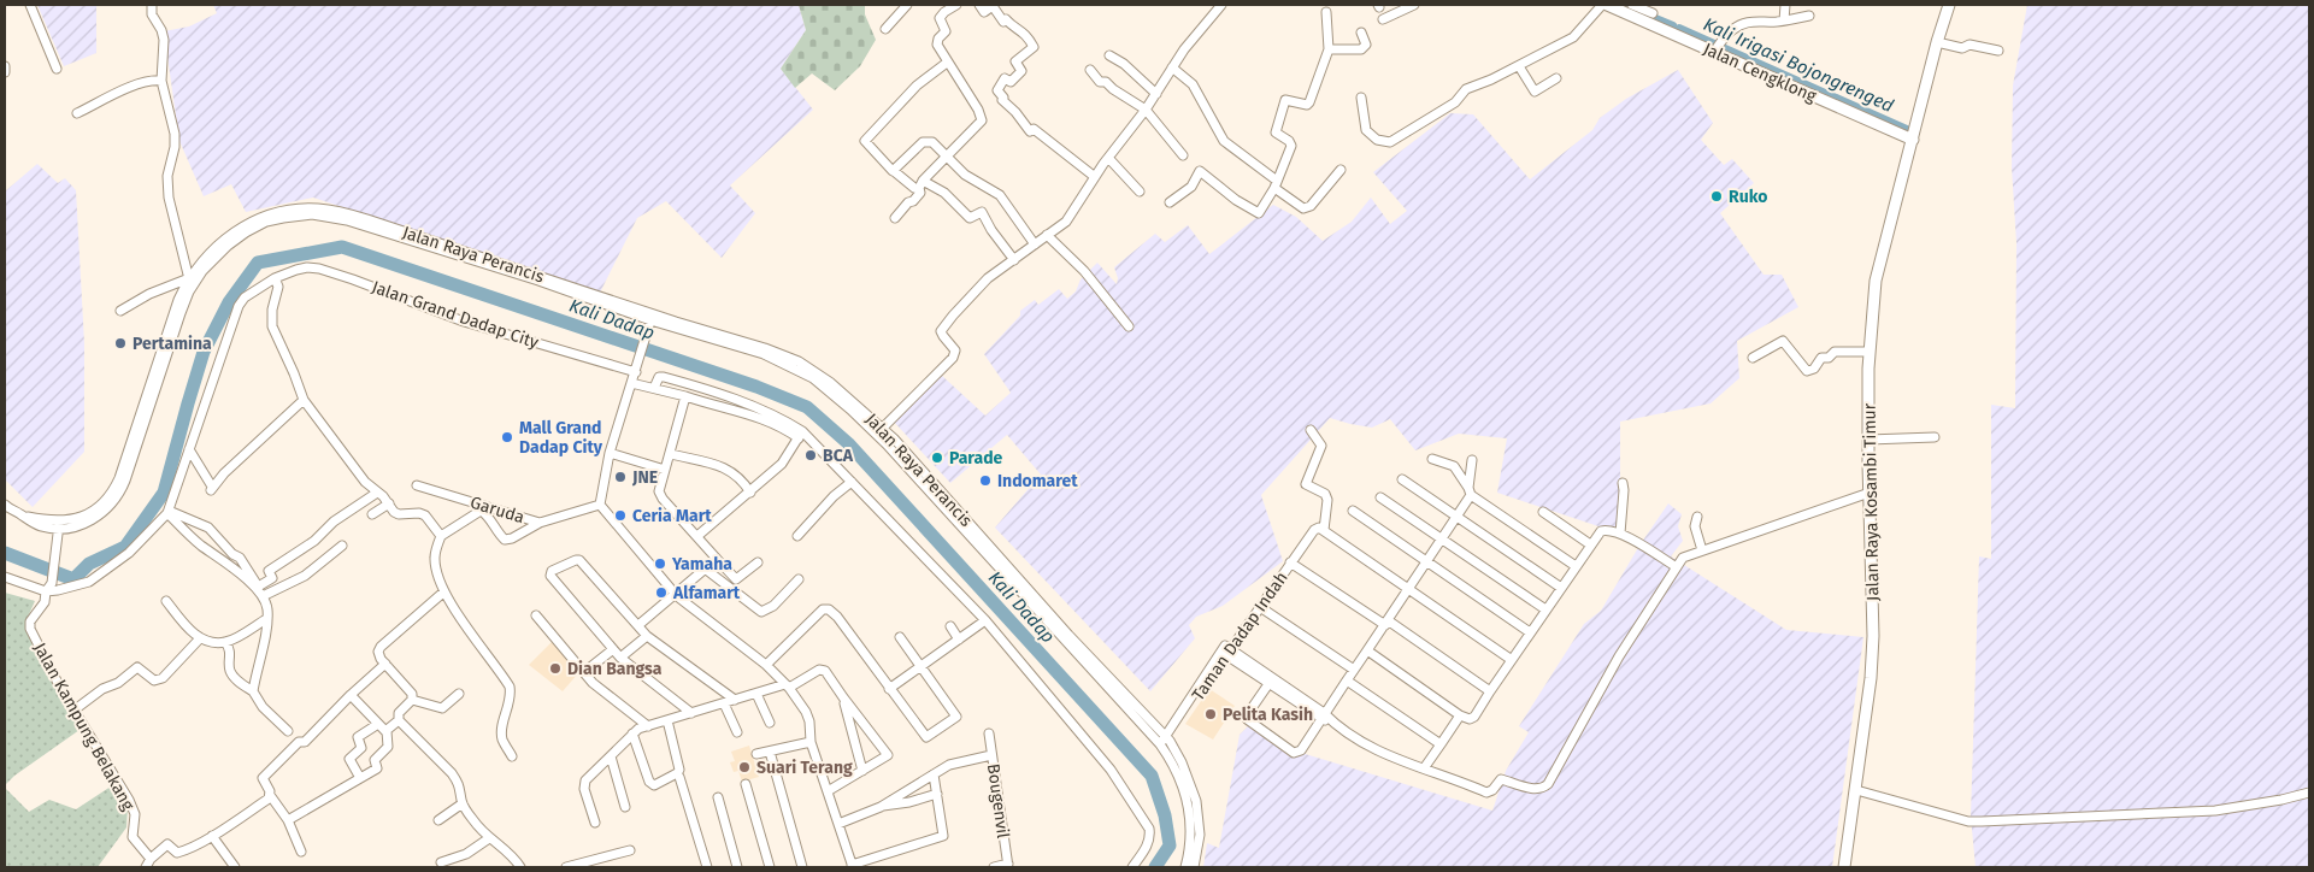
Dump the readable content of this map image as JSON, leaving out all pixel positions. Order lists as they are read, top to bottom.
{
  "streets": {
    "main road": ["Jalan Cengklong", "Jalan Raya Kosambi Timur"],
    "street": [
      "Jalan Raya Perancis",
      "Jalan Grand Dadap City",
      "Garuda",
      "Taman Dadap Indah",
      "Jalan Kampung Belakang",
      "Bougenvil"
    ]
  },
  "crossings": [
    ["Jalan Cengklong", "Jalan Raya Kosambi Timur"],
    ["Jalan Raya Perancis", "Taman Dadap Indah"],
    ["Jalan Raya Perancis", "Jalan Kampung Belakang"]
  ],
  "water": ["Kali Irigasi Bojongrenged", "Kali Dadap"],
  "places": [
    "Ruko",
    "Pertamina",
    "Mall Grand Dadap City",
    "BCA",
    "Parade",
    "JNE",
    "Indomaret",
    "Ceria Mart",
    "Yamaha",
    "Alfamart",
    "Dian Bangsa",
    "Pelita Kasih",
    "Suari Terang"
  ]
}
